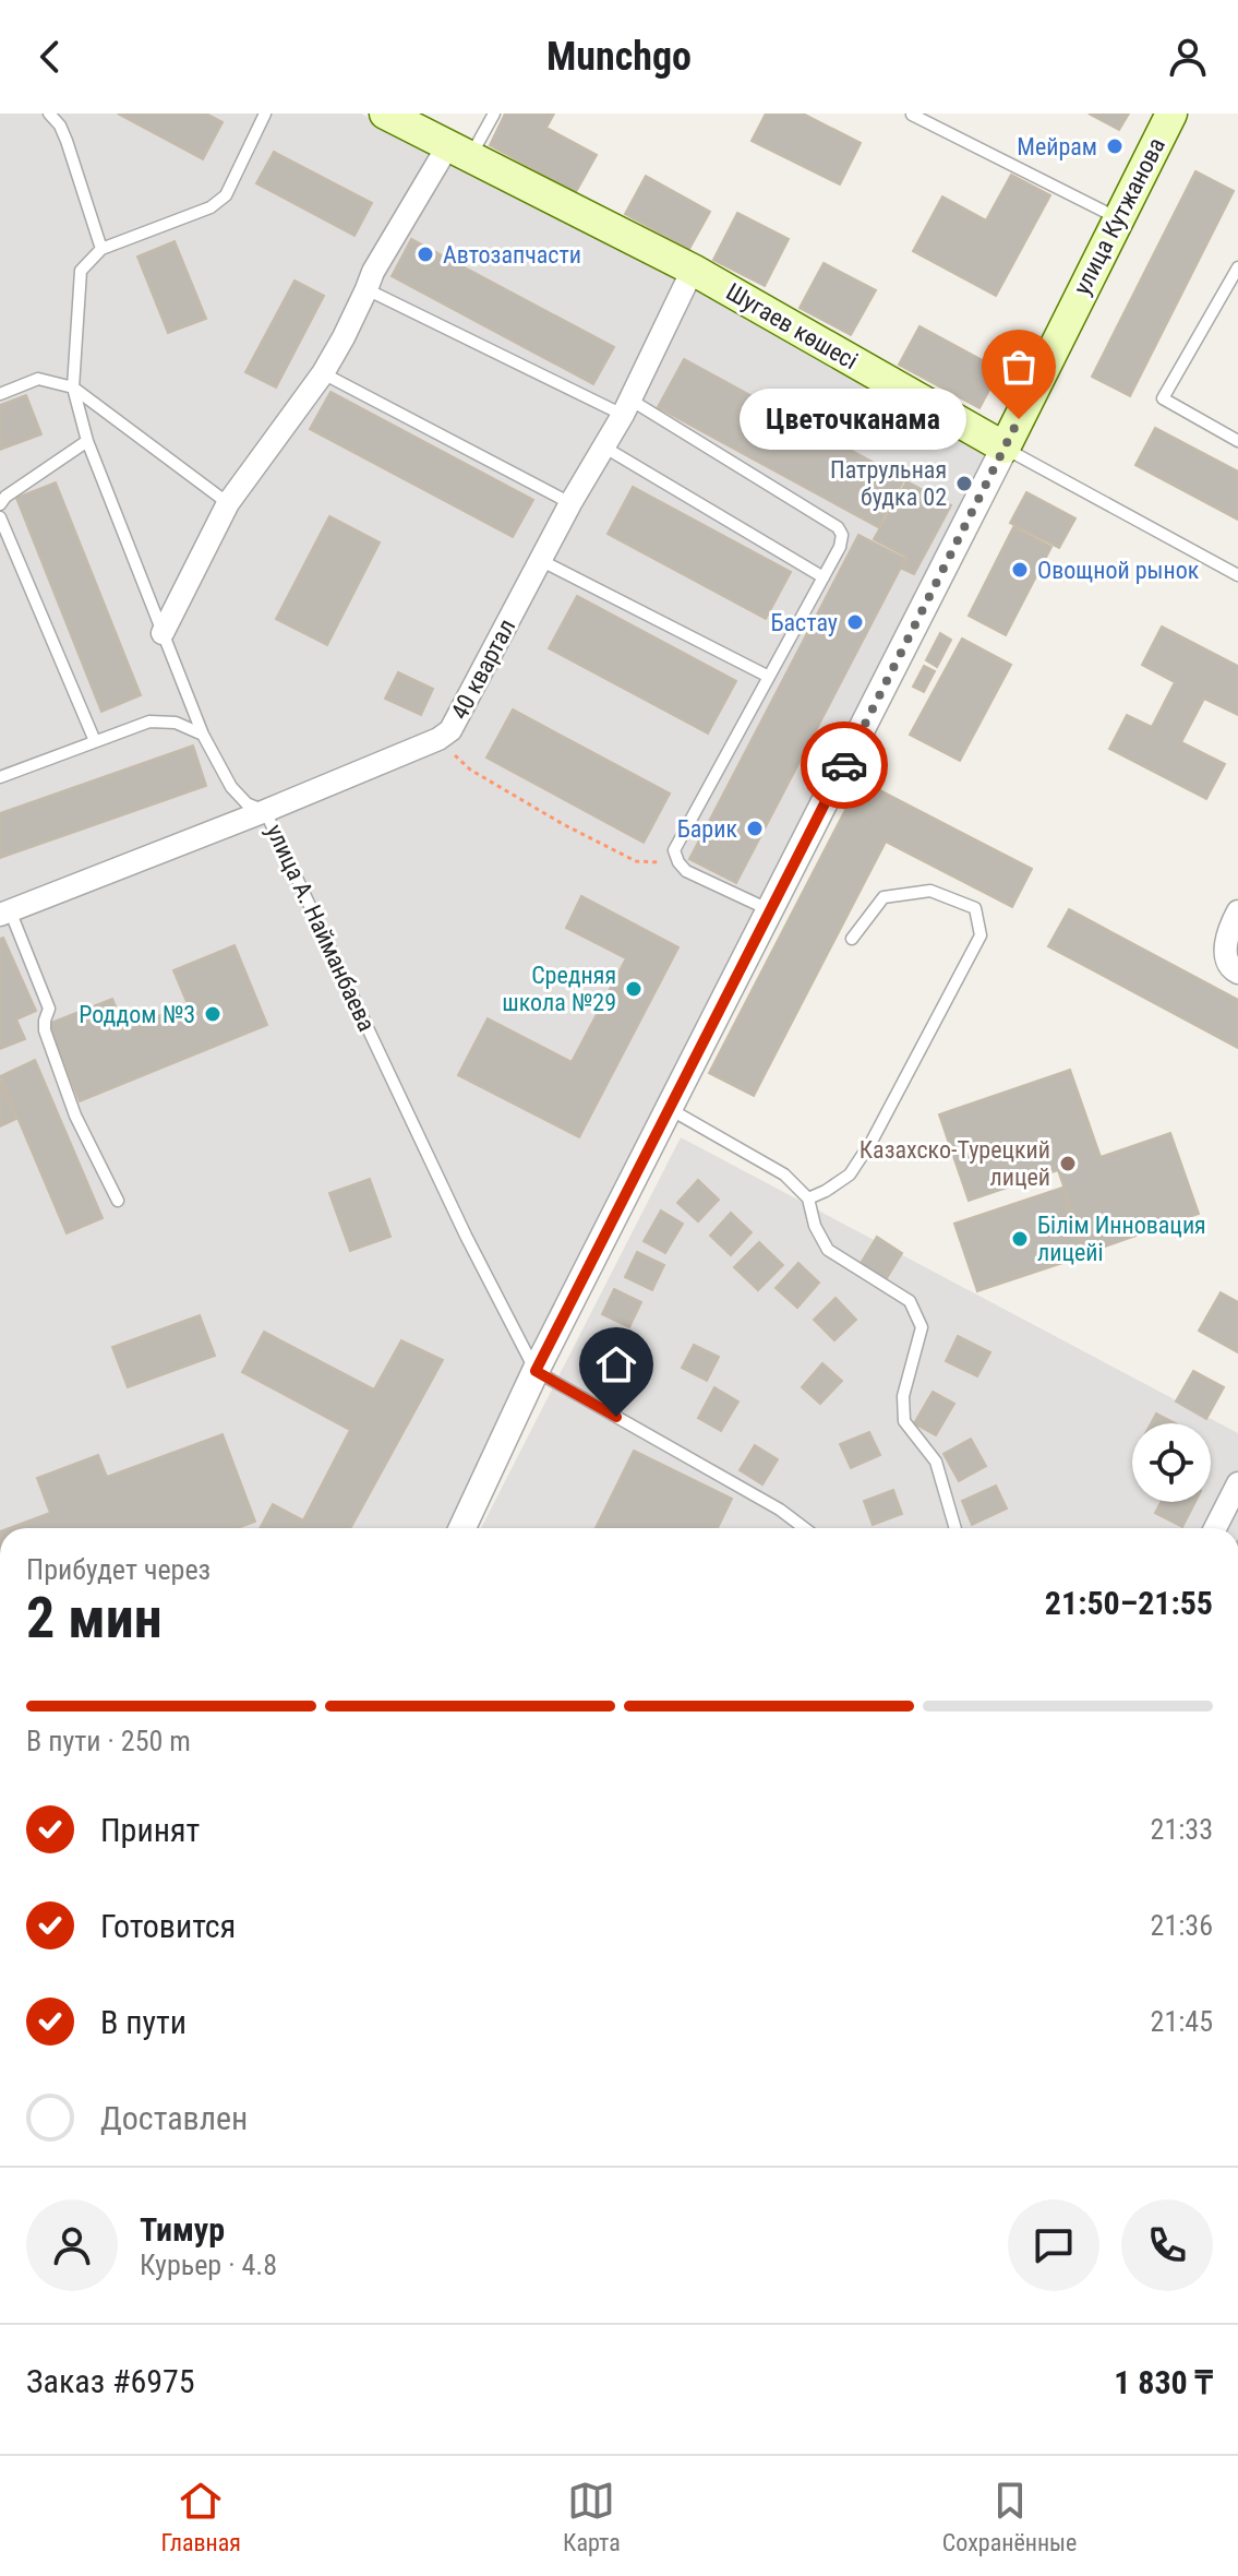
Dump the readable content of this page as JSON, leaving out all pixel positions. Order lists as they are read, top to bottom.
{
  "streets": {
    "main road": ["улица Кутжанова", "Шугаев көшесі"],
    "street": ["40 квартал"],
    "lane": ["улица А. Найманбаева"]
  },
  "crossings": [
    ["улица Кутжанова", "Шугаев көшесі"],
    ["улица Кутжанова", "улица А. Найманбаева"],
    ["Шугаев көшесі", "40 квартал"],
    ["40 квартал", "улица А. Найманбаева"]
  ],
  "places": [
    "Мейрам",
    "Автозапчасти",
    "Цветочканама",
    "Патрульная будка 02",
    "Овощной рынок",
    "Бастау",
    "Барик",
    "Средняя школа №29",
    "Роддом №3",
    "Казахско-Турецкий лицей",
    "Білім Инновация лицейі"
  ],
  "page": {
    "header": "Munchgo",
    "bubble": "Цветочканама",
    "heading": ["2 мин", "Прибудет через", "21:50–21:55"],
    "panel": [
      "Тимур",
      "Курьер · 4.8",
      "Заказ #6975",
      "1 830 ₸"
    ],
    "bar": "В пути · 250 m",
    "list": [
      ["Принят", "21:33"],
      ["Готовится", "21:36"],
      ["В пути", "21:45"],
      "Доставлен"
    ],
    "tabs": ["Главная", "Карта", "Сохранённые"]
  }
}
